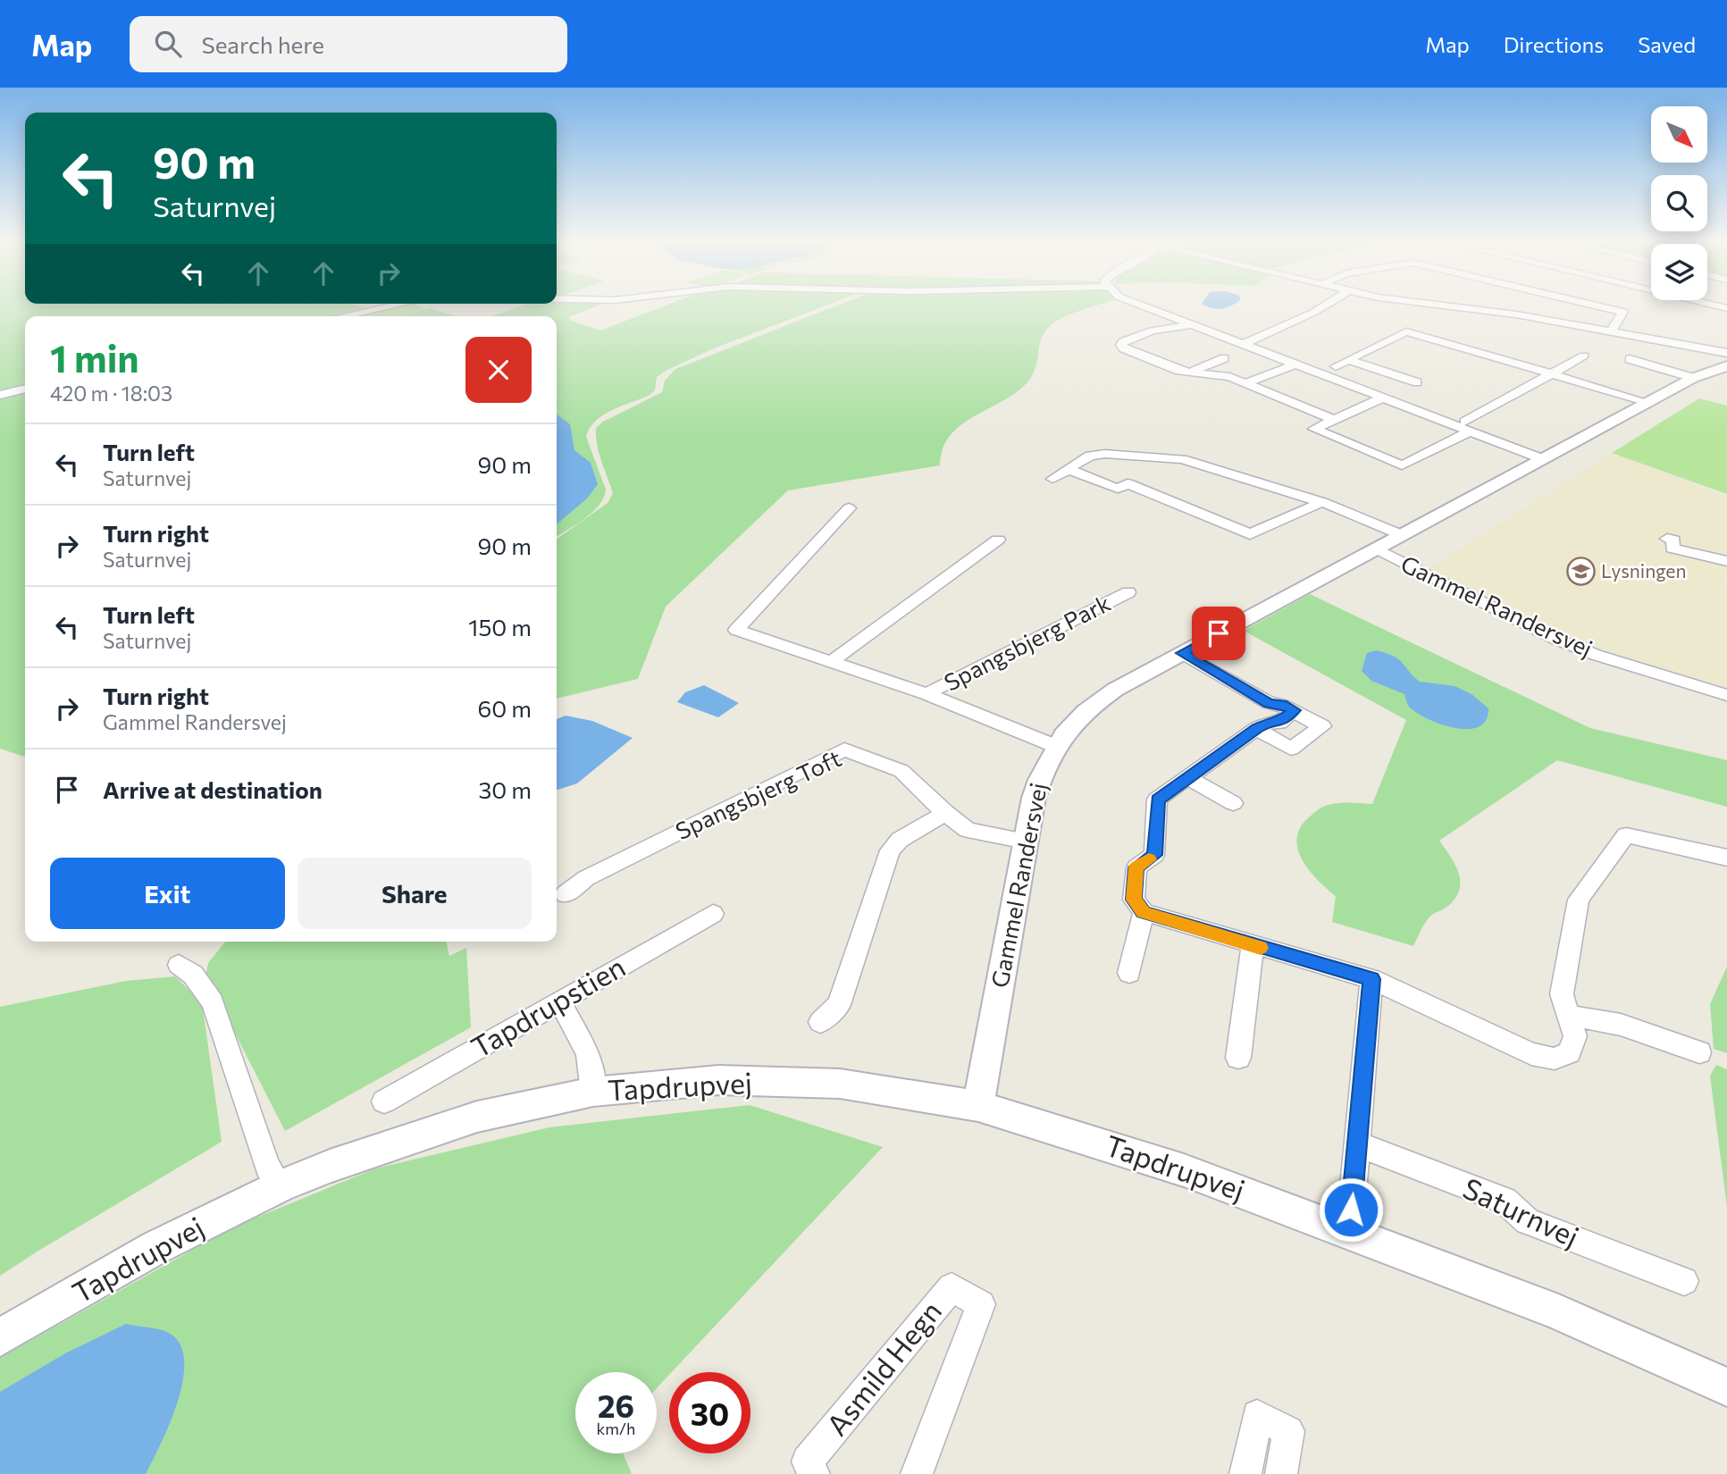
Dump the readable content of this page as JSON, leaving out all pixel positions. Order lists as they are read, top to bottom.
{
  "streets": {
    "street": [
      "Gammel Randersvej",
      "Spangsbjerg Park",
      "Spangsbjerg Toft",
      "Tapdrupstien",
      "Tapdrupvej",
      "Saturnvej",
      "Asmild Hegn"
    ]
  },
  "crossings": [
    ["Gammel Randersvej", "Spangsbjerg Park"],
    ["Gammel Randersvej", "Spangsbjerg Toft"],
    ["Gammel Randersvej", "Tapdrupvej"],
    ["Tapdrupstien", "Tapdrupvej"]
  ],
  "places": {
    "school or university": ["Lysningen"]
  },
  "north": "bottom right",
  "page": {
    "header": "Map",
    "search": "Search here",
    "nav": ["Map", "Directions", "Saved"],
    "turn": ["90 m", "Saturnvej"],
    "heading": ["1 min", "420 m · 18:03"],
    "list": [
      {
        "name": "Turn left",
        "note": "Saturnvej",
        "value": "90 m"
      },
      {
        "name": "Turn right",
        "note": "Saturnvej",
        "value": "90 m"
      },
      {
        "name": "Turn left",
        "note": "Saturnvej",
        "value": "150 m"
      },
      {
        "name": "Turn right",
        "note": "Gammel Randersvej",
        "value": "60 m"
      },
      {
        "name": "Arrive at destination",
        "value": "30 m"
      }
    ],
    "buttons": ["Exit", "Share"],
    "speed": "26 km/h",
    "limit": "30"
  }
}
